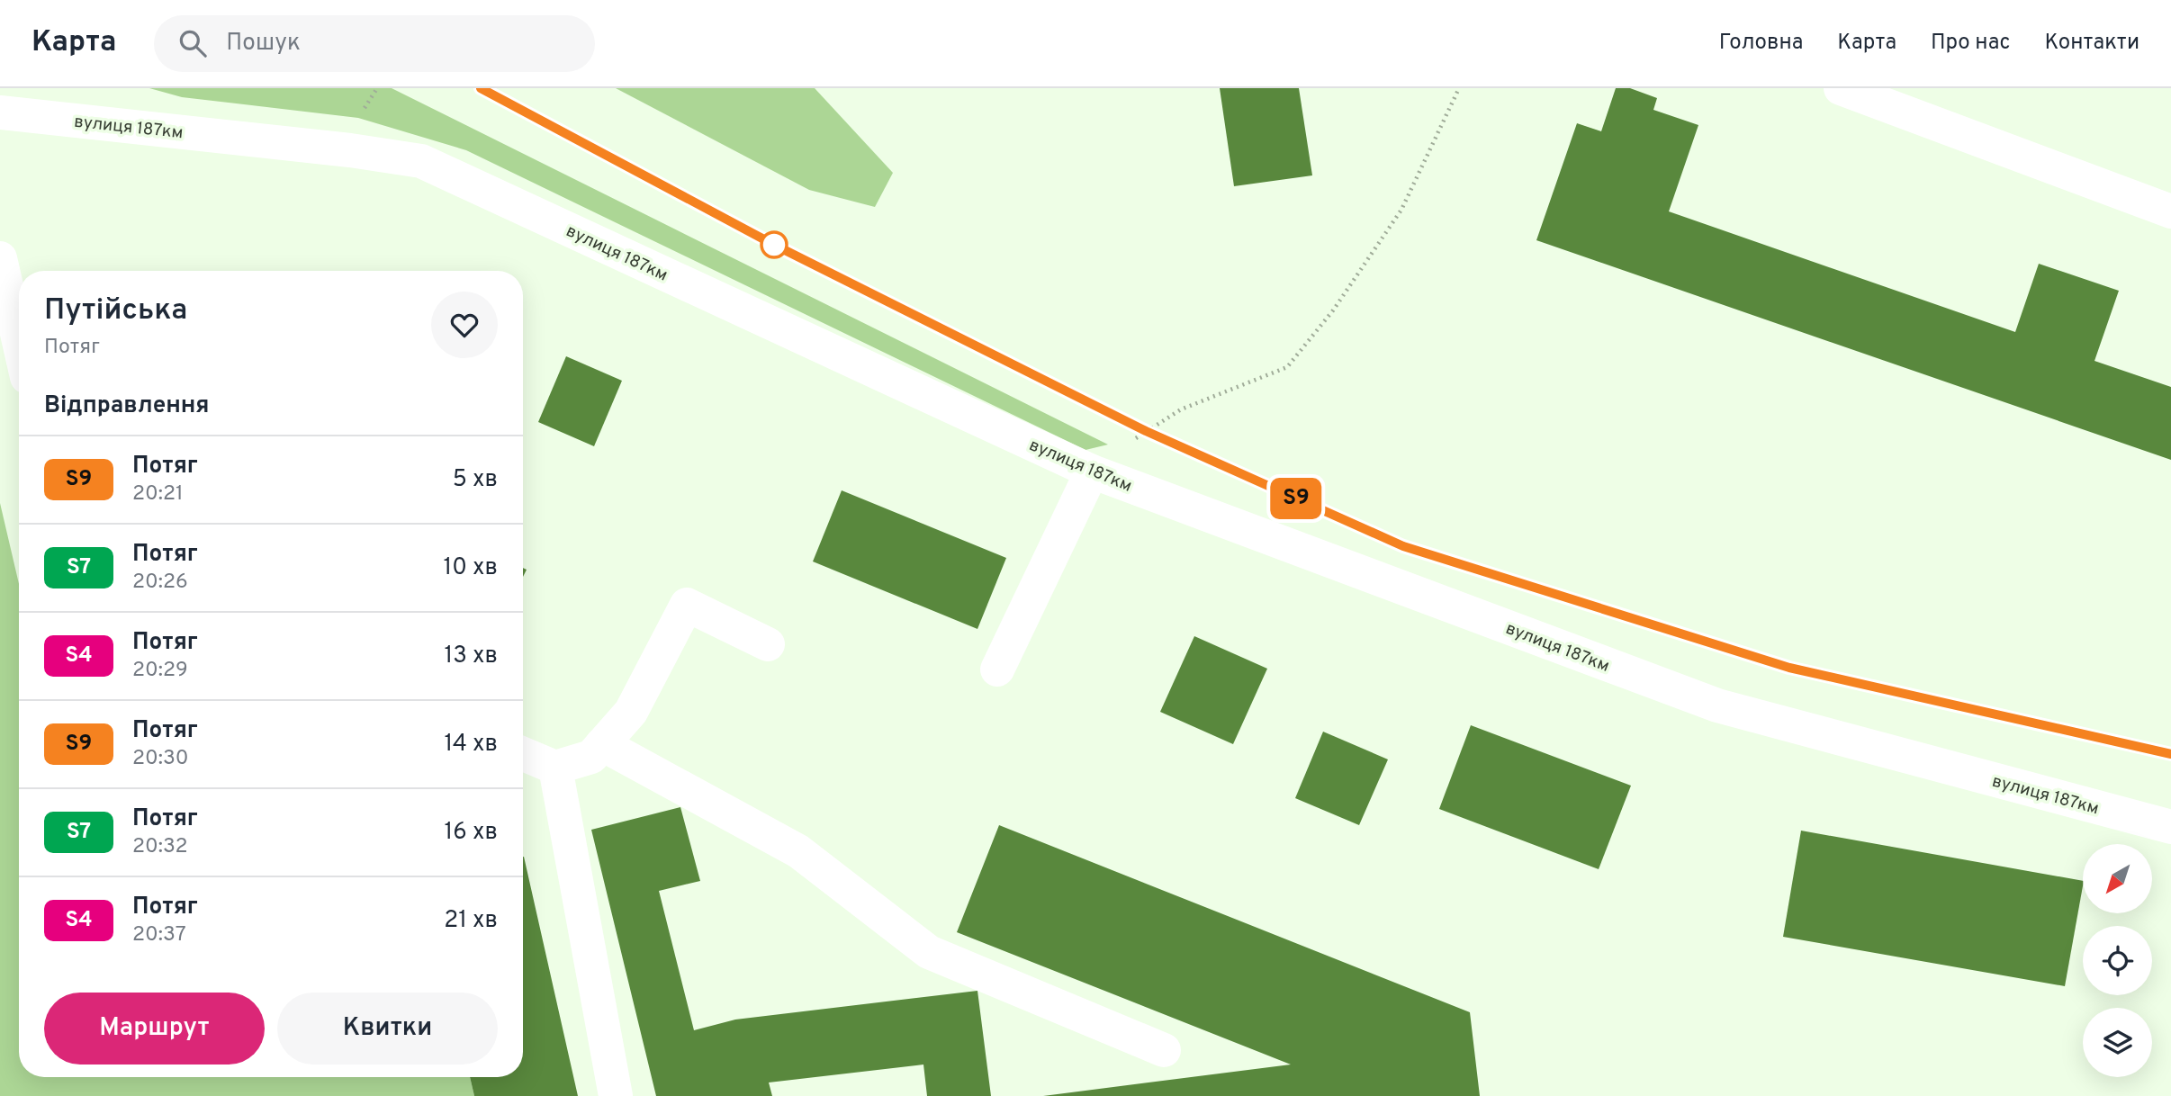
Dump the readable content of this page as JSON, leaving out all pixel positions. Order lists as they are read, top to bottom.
{
  "streets": {
    "street": ["вулиця 187км"]
  },
  "north": "bottom left",
  "page": {
    "header": "Карта",
    "search": "Пошук",
    "nav": [
      "Головна",
      "Карта",
      "Про нас",
      "Контакти"
    ],
    "on_map": "S9",
    "heading": [
      ["Путійська", "Потяг"],
      "Відправлення"
    ],
    "list": [
      {
        "mark": "S9",
        "name": "Потяг",
        "note": "20:21",
        "value": "5 хв"
      },
      {
        "mark": "S7",
        "name": "Потяг",
        "note": "20:26",
        "value": "10 хв"
      },
      {
        "mark": "S4",
        "name": "Потяг",
        "note": "20:29",
        "value": "13 хв"
      },
      {
        "mark": "S9",
        "name": "Потяг",
        "note": "20:30",
        "value": "14 хв"
      },
      {
        "mark": "S7",
        "name": "Потяг",
        "note": "20:32",
        "value": "16 хв"
      },
      {
        "mark": "S4",
        "name": "Потяг",
        "note": "20:37",
        "value": "21 хв"
      }
    ],
    "buttons": ["Маршрут", "Квитки"]
  }
}
